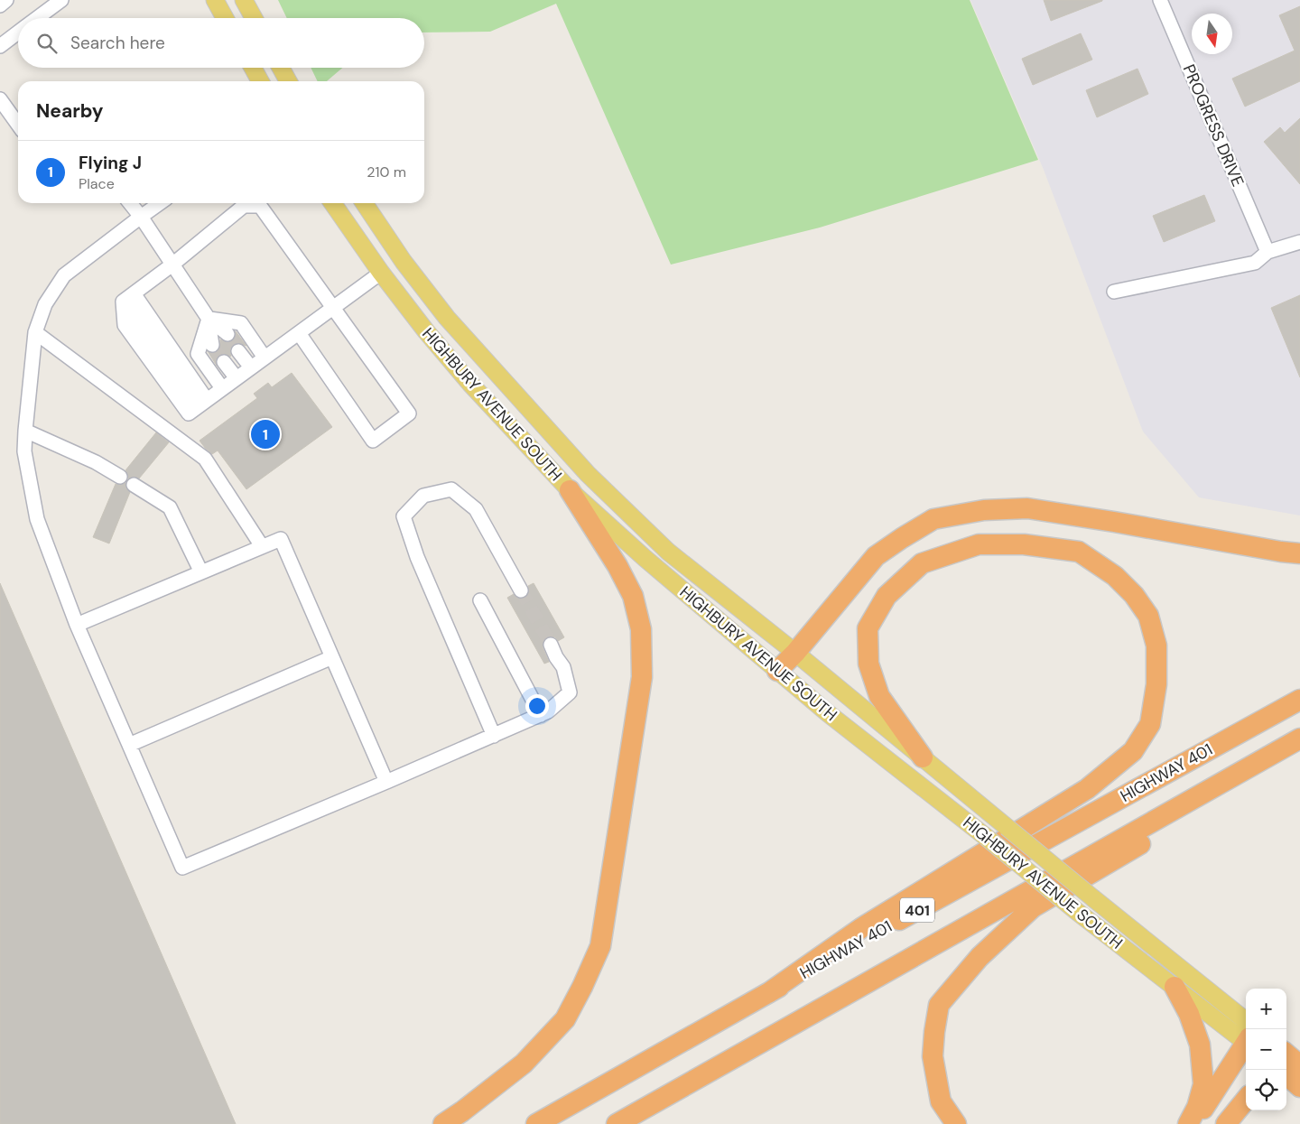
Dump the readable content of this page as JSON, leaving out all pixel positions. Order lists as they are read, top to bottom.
{
  "streets": {
    "highway": ["HIGHWAY 401", "401"],
    "main road": ["HIGHBURY AVENUE SOUTH"],
    "street": ["PROGRESS DRIVE"]
  },
  "north": "bottom",
  "page": {
    "search": "Search here",
    "heading": "Nearby",
    "list": [
      {
        "mark": "1",
        "name": "Flying J",
        "note": "Place",
        "value": "210 m"
      }
    ],
    "pins": "1",
    "map_buttons": ["+", "−"]
  }
}
